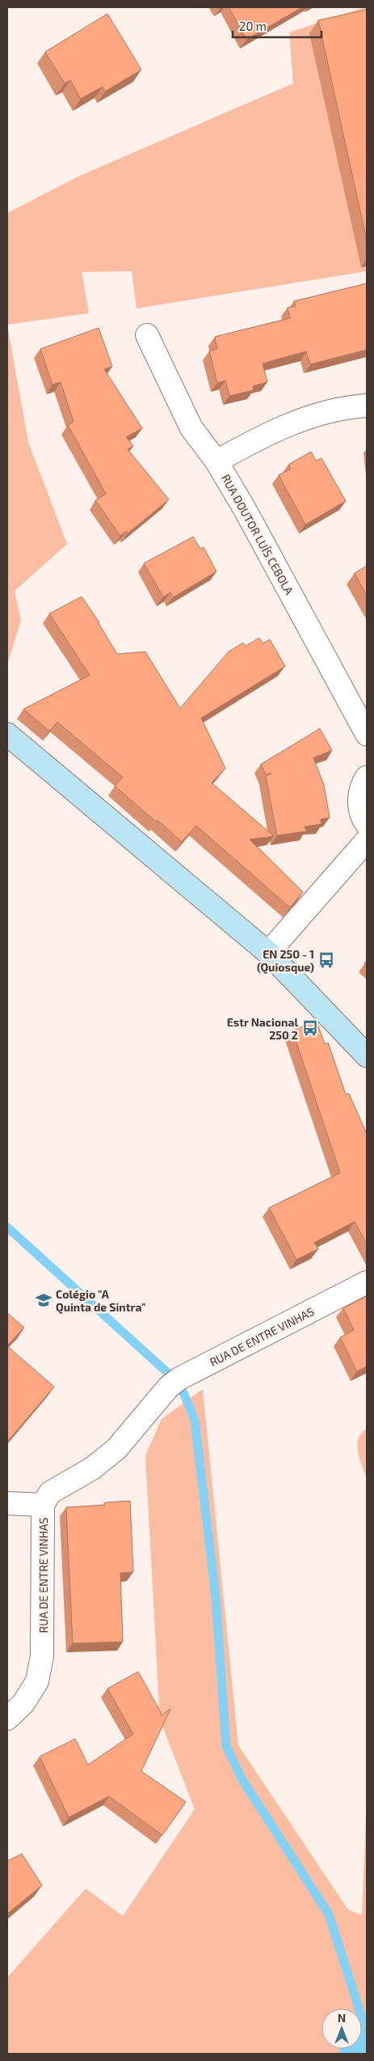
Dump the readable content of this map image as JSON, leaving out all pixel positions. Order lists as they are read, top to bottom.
{
  "streets": {
    "street": ["RUA DOUTOR LUÍS CEBOLA", "RUA DE ENTRE VINHAS"]
  },
  "places": {
    "bus stop": ["EN 250 - 1 (Quiosque)", "Estr Nacional 250 2"],
    "school or university": ["Colégio \"A Quinta de Sintra\""]
  },
  "scale_bar": "20 m",
  "north": "top"
}
